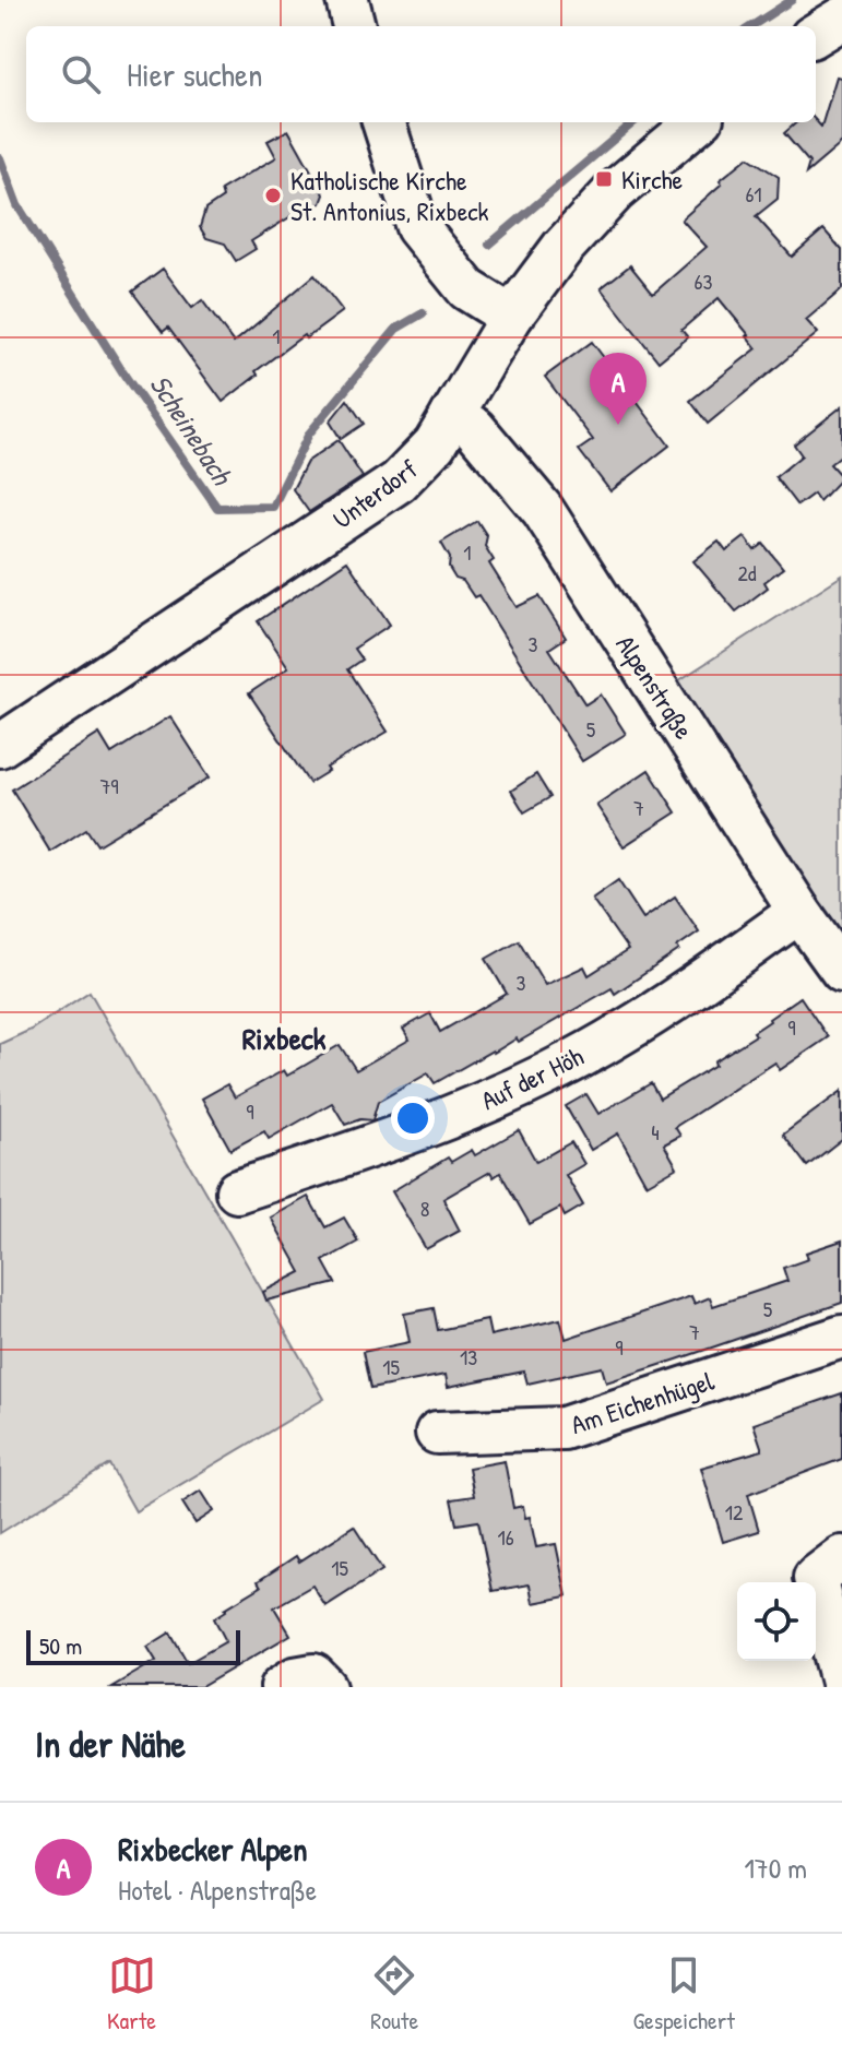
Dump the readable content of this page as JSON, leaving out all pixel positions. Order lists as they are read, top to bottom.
{
  "streets": {
    "street": [
      "Unterdorf",
      "Alpenstraße",
      "Auf der Höh",
      "Am Eichenhügel"
    ]
  },
  "crossings": [
    ["Unterdorf", "Alpenstraße"],
    ["Alpenstraße", "Auf der Höh"]
  ],
  "districts": ["Rixbeck"],
  "water": ["Scheinebach"],
  "places": {
    "transit": ["Kirche"],
    "other": ["Katholische Kirche St. Antonius, Rixbeck"]
  },
  "house_numbers": [
    "61",
    "63",
    "1",
    "1",
    "2d",
    "3",
    "5",
    "79",
    "7",
    "3",
    "9",
    "9",
    "4",
    "8",
    "5",
    "7",
    "9",
    "13",
    "15",
    "12",
    "16",
    "15"
  ],
  "scale_bar": "50 m",
  "page": {
    "search": "Hier suchen",
    "pins": "A",
    "scale": "50 m",
    "heading": "In der Nähe",
    "list": [
      {
        "mark": "A",
        "name": "Rixbecker Alpen",
        "note": "Hotel · Alpenstraße",
        "value": "170 m"
      }
    ],
    "nav": ["Karte", "Route", "Gespeichert"]
  }
}
